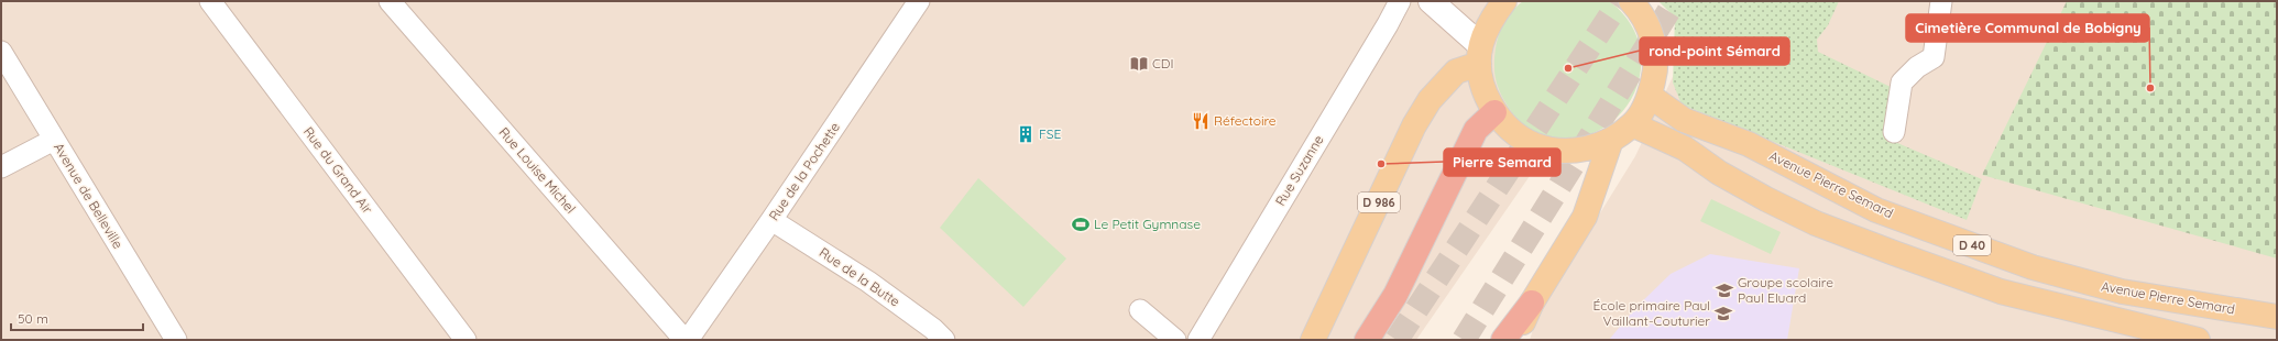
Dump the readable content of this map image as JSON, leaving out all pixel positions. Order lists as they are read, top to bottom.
{
  "streets": {
    "main road": ["Avenue Pierre Semard", "D 986", "D 40"],
    "street": [
      "Rue du Grand Air",
      "Rue Louise Michel",
      "Rue Suzanne",
      "Rue de la Pochette",
      "Avenue de Belleville",
      "Rue de la Butte"
    ]
  },
  "crossings": [
    ["Rue Louise Michel", "Rue de la Pochette"],
    ["Rue de la Pochette", "Rue de la Butte"]
  ],
  "places": {
    "library": ["CDI"],
    "other": ["rond-point Sémard", "Cimetière Communal de Bobigny", "Pierre Semard"],
    "restaurant": ["Réfectoire"],
    "building": ["FSE"],
    "sports": ["Le Petit Gymnase"],
    "school or university": ["Groupe scolaire Paul Eluard", "École primaire Paul Vaillant-Couturier"]
  },
  "scale_bar": "50 m"
}
